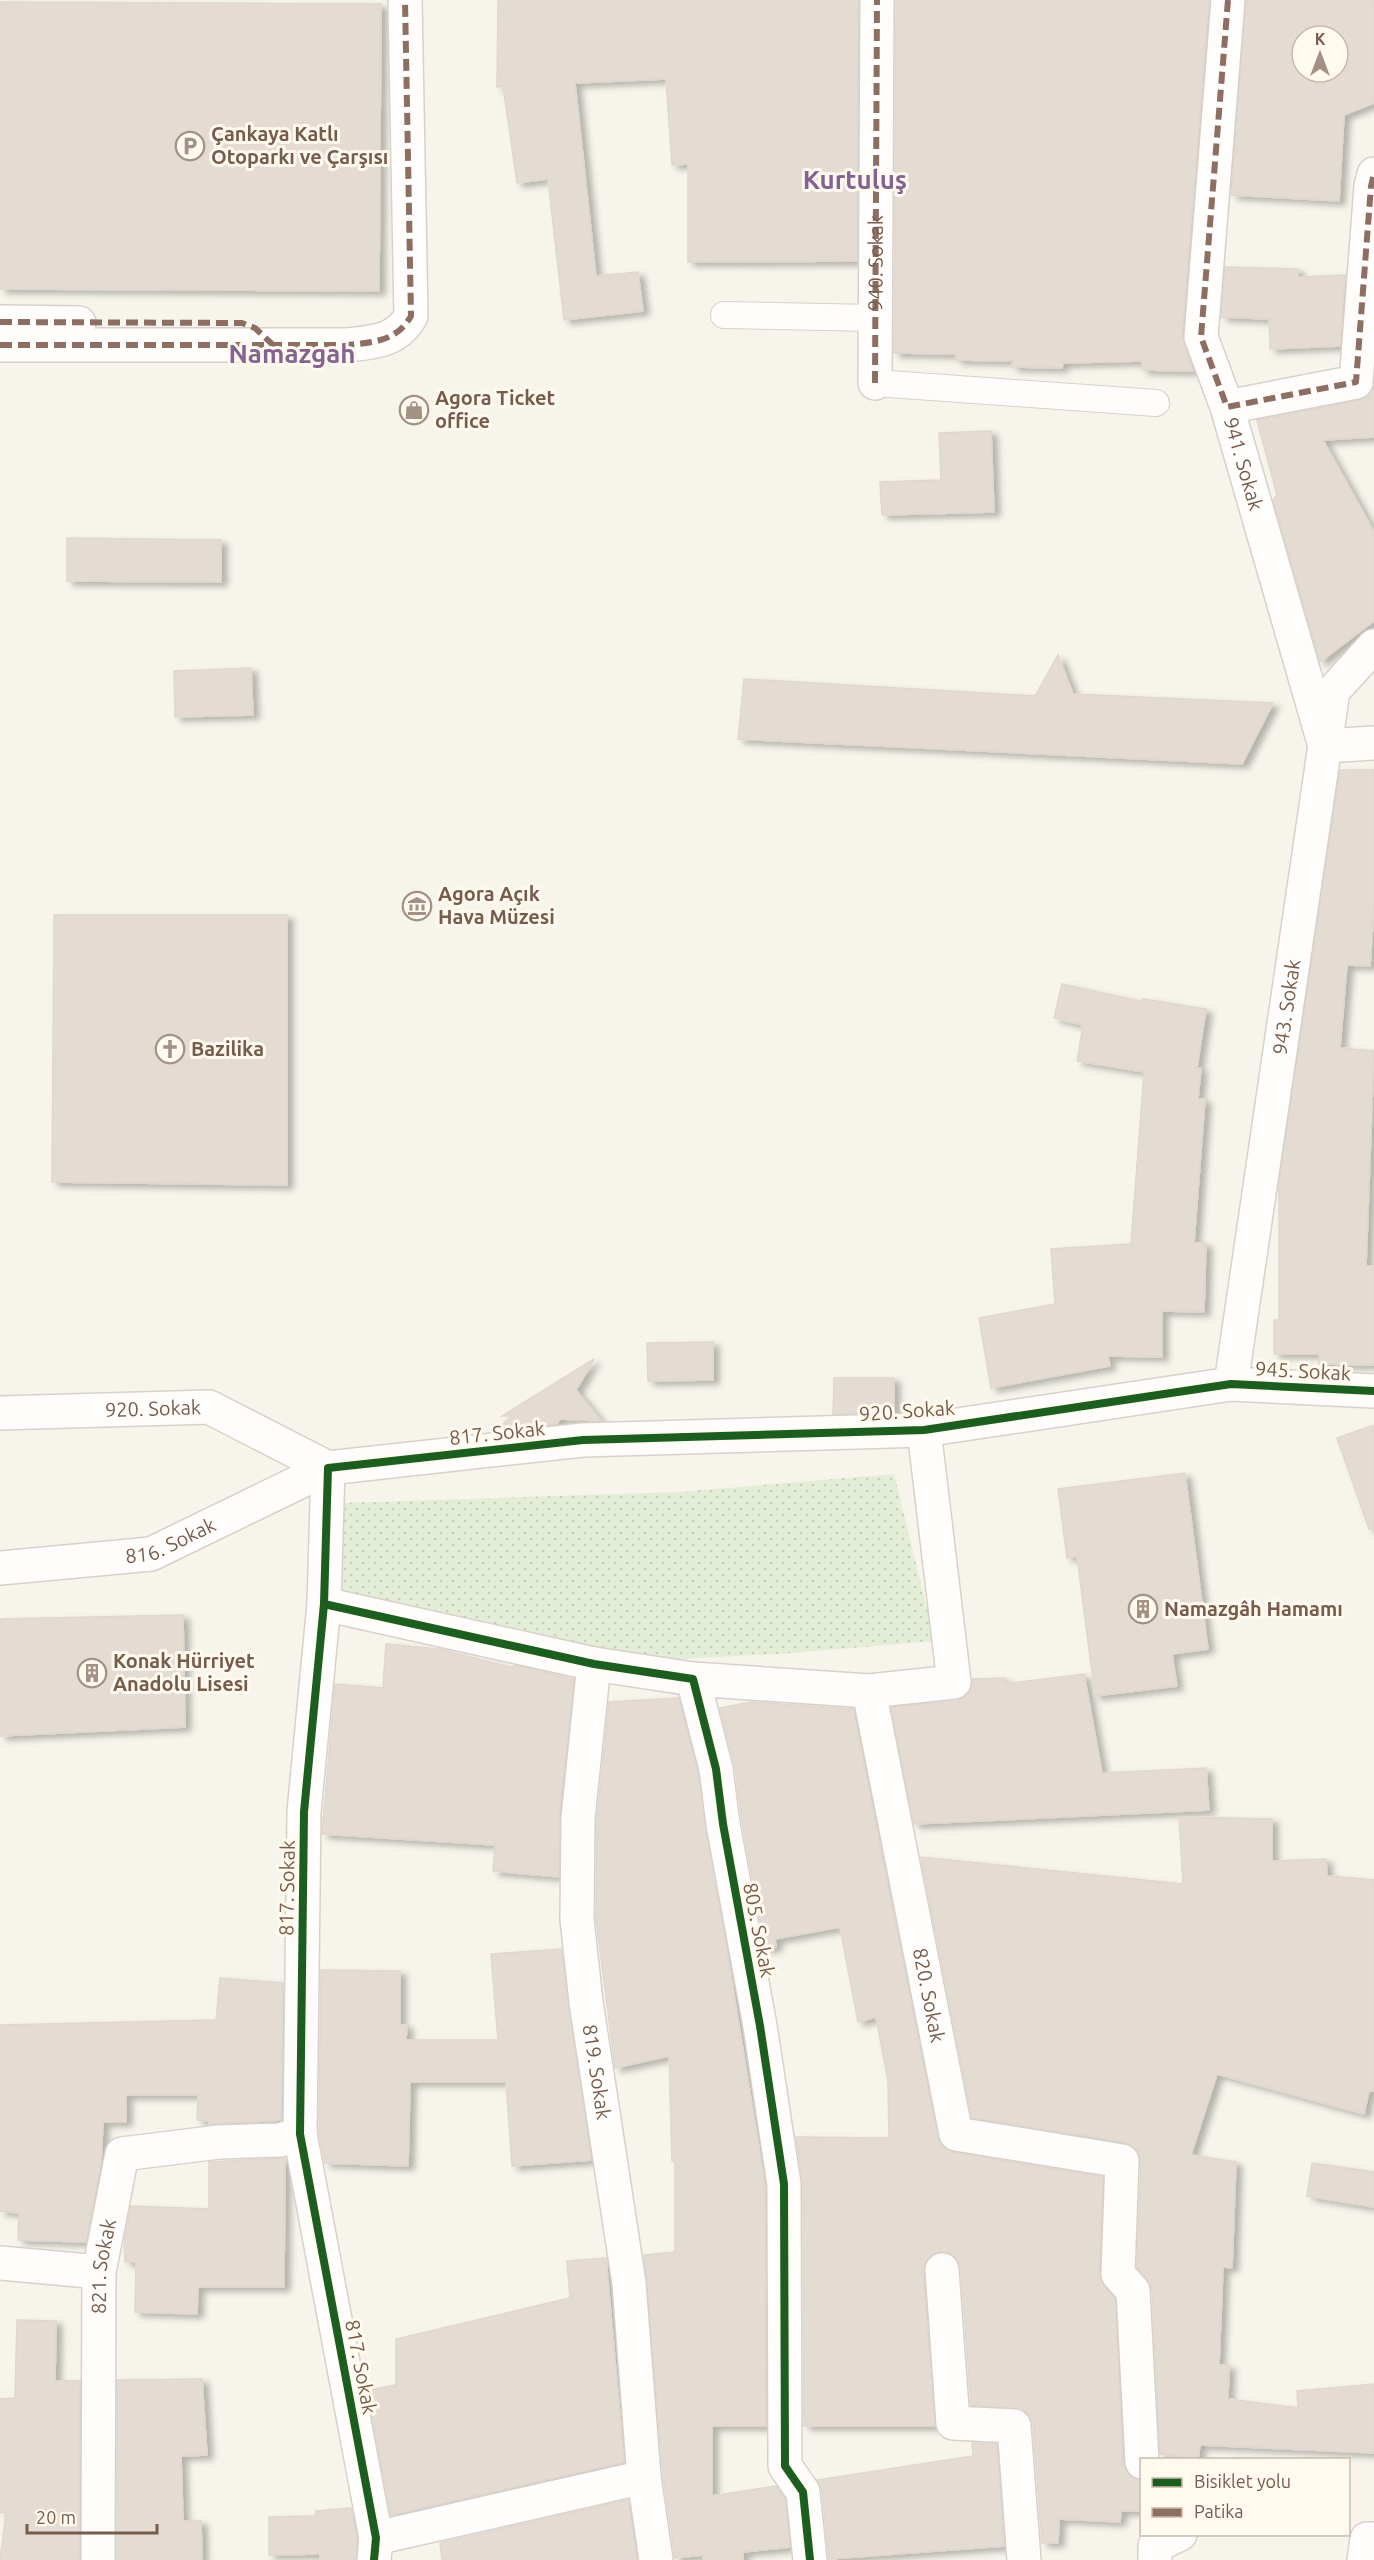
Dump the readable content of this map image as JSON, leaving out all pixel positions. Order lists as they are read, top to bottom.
{
  "streets": {
    "street": [
      "940. Sokak",
      "941. Sokak",
      "943. Sokak",
      "945. Sokak",
      "920. Sokak",
      "817. Sokak",
      "816. Sokak",
      "805. Sokak",
      "820. Sokak",
      "819. Sokak",
      "821. Sokak"
    ]
  },
  "crossings": [
    ["941. Sokak", "943. Sokak"],
    ["943. Sokak", "945. Sokak"],
    ["943. Sokak", "920. Sokak"],
    ["945. Sokak", "920. Sokak"],
    ["920. Sokak", "817. Sokak"],
    ["920. Sokak", "816. Sokak"],
    ["817. Sokak", "816. Sokak"],
    ["817. Sokak", "821. Sokak"]
  ],
  "districts": ["Kurtuluş", "Namazgah"],
  "places": {
    "parking": ["Çankaya Katlı Otoparkı ve Çarşısı"],
    "shop": ["Agora Ticket office"],
    "museum": ["Agora Açık Hava Müzesi"],
    "church": ["Bazilika"],
    "building": ["Namazgâh Hamamı", "Konak Hürriyet Anadolu Lisesi"]
  },
  "legend": ["Bisiklet yolu", "Patika"],
  "scale_bar": "20 m",
  "north": "top"
}
